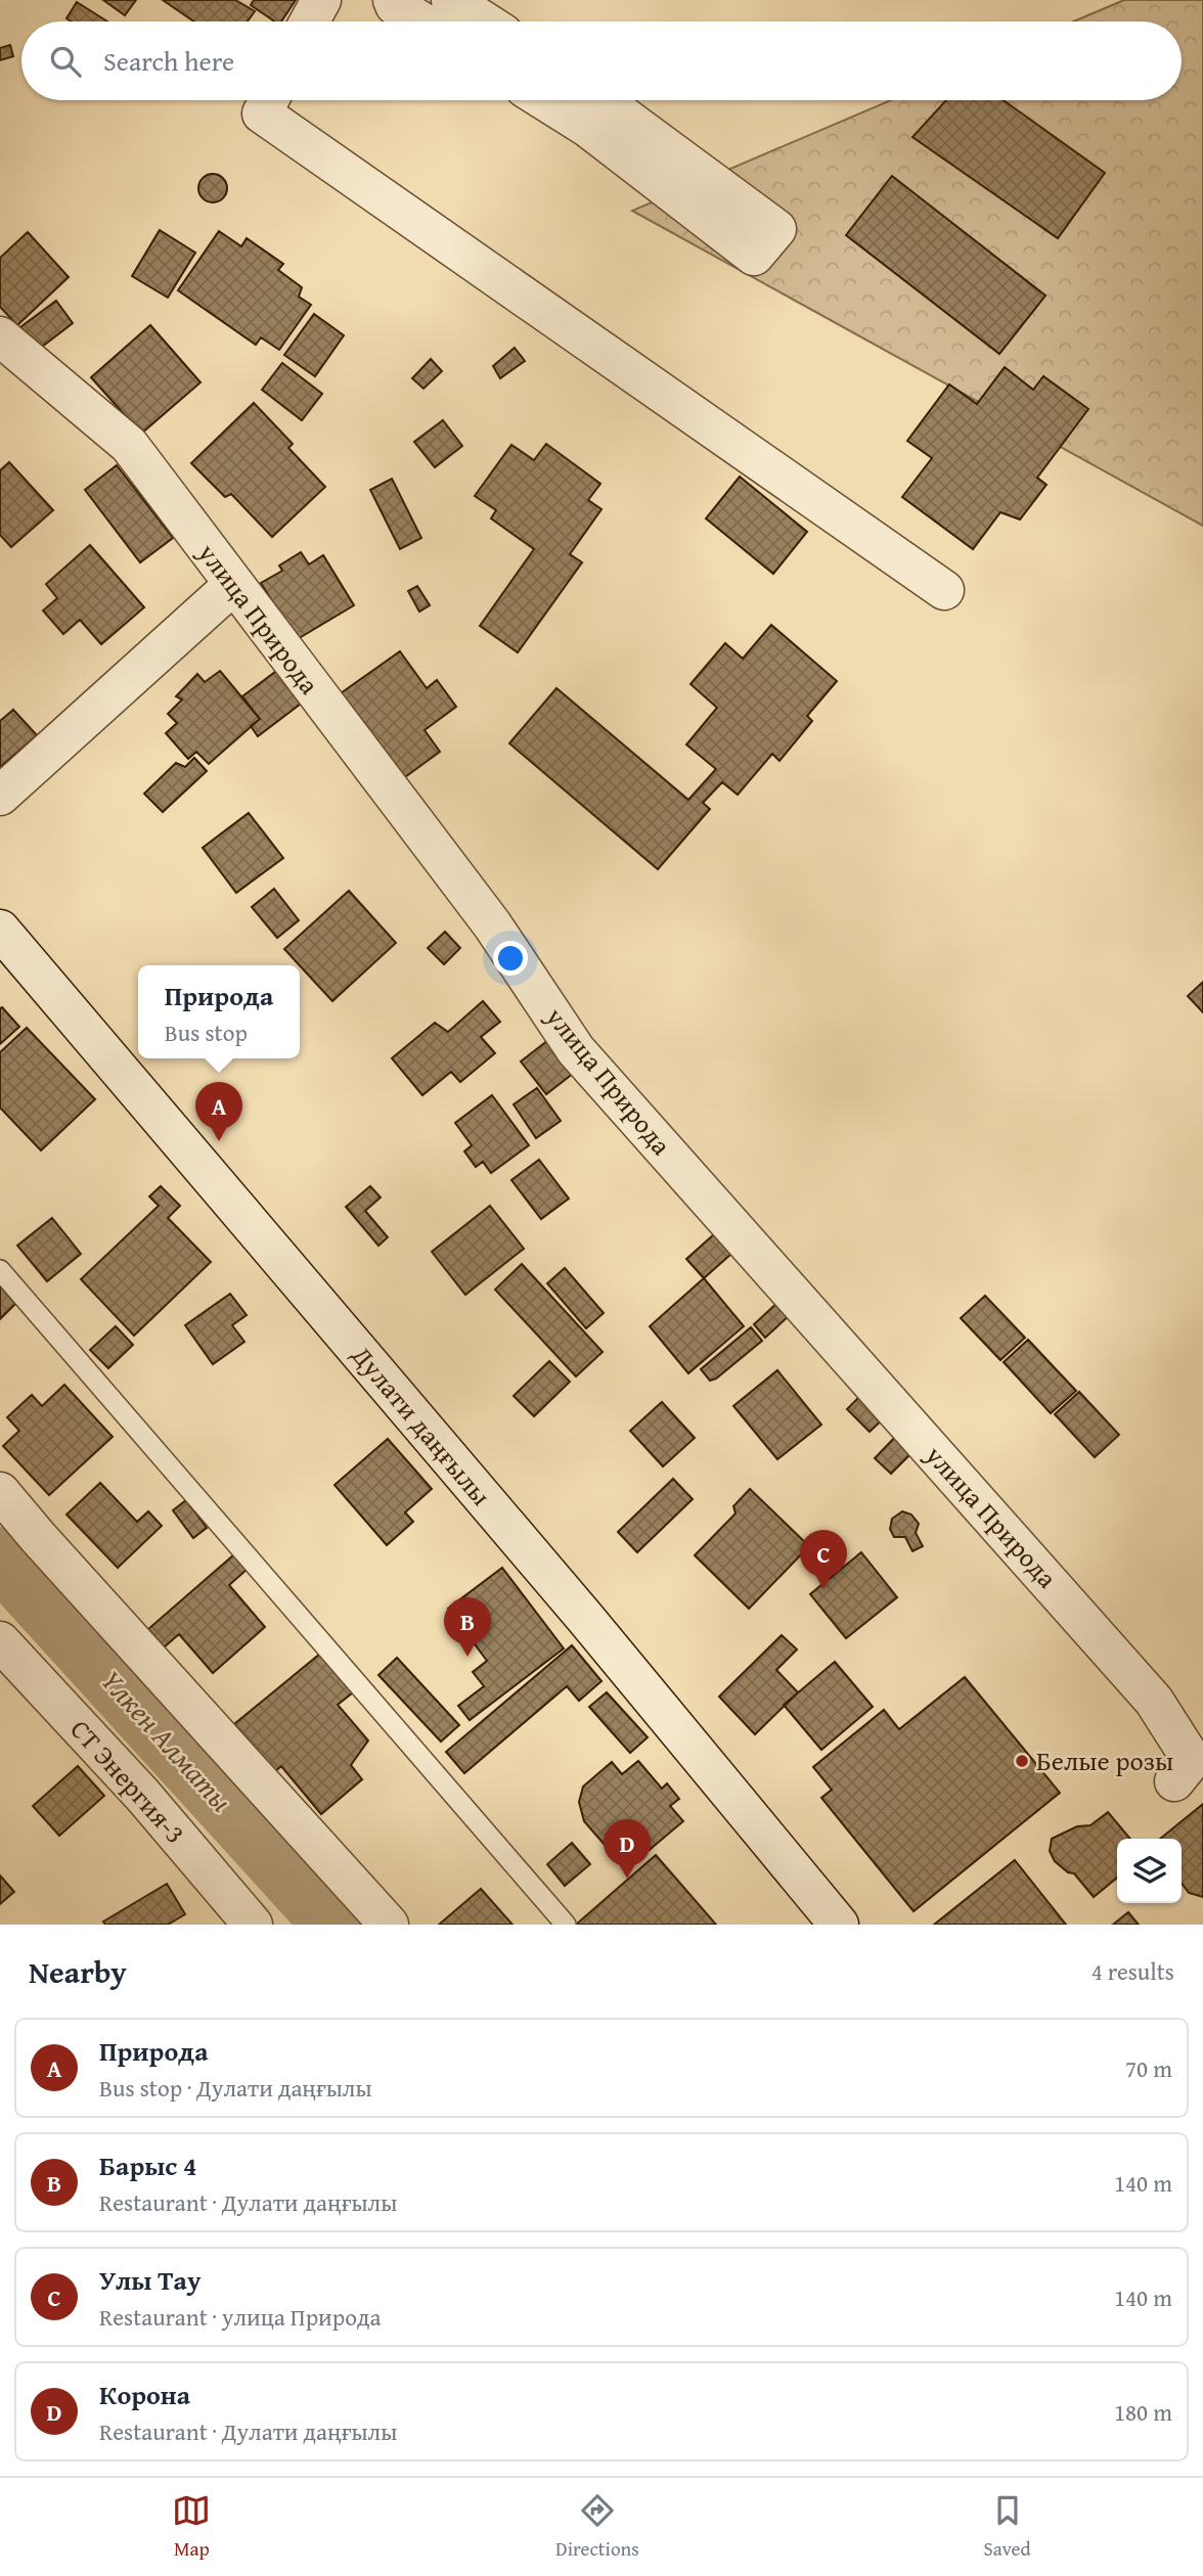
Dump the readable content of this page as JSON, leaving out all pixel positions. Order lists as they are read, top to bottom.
{
  "streets": {
    "street": ["улица Природа", "Дулати даңғылы", "СТ Энергия-3"]
  },
  "water": ["Үлкен Алматы"],
  "places": ["Белые розы"],
  "page": {
    "search": "Search here",
    "popup": ["Природа", "Bus stop"],
    "pins": [
      "A",
      "C",
      "B",
      "D"
    ],
    "heading": ["Nearby", "4 results"],
    "list": [
      {
        "mark": "A",
        "name": "Природа",
        "note": "Bus stop · Дулати даңғылы",
        "value": "70 m"
      },
      {
        "mark": "B",
        "name": "Барыс 4",
        "note": "Restaurant · Дулати даңғылы",
        "value": "140 m"
      },
      {
        "mark": "C",
        "name": "Улы Тау",
        "note": "Restaurant · улица Природа",
        "value": "140 m"
      },
      {
        "mark": "D",
        "name": "Корона",
        "note": "Restaurant · Дулати даңғылы",
        "value": "180 m"
      }
    ],
    "nav": ["Map", "Directions", "Saved"]
  }
}
